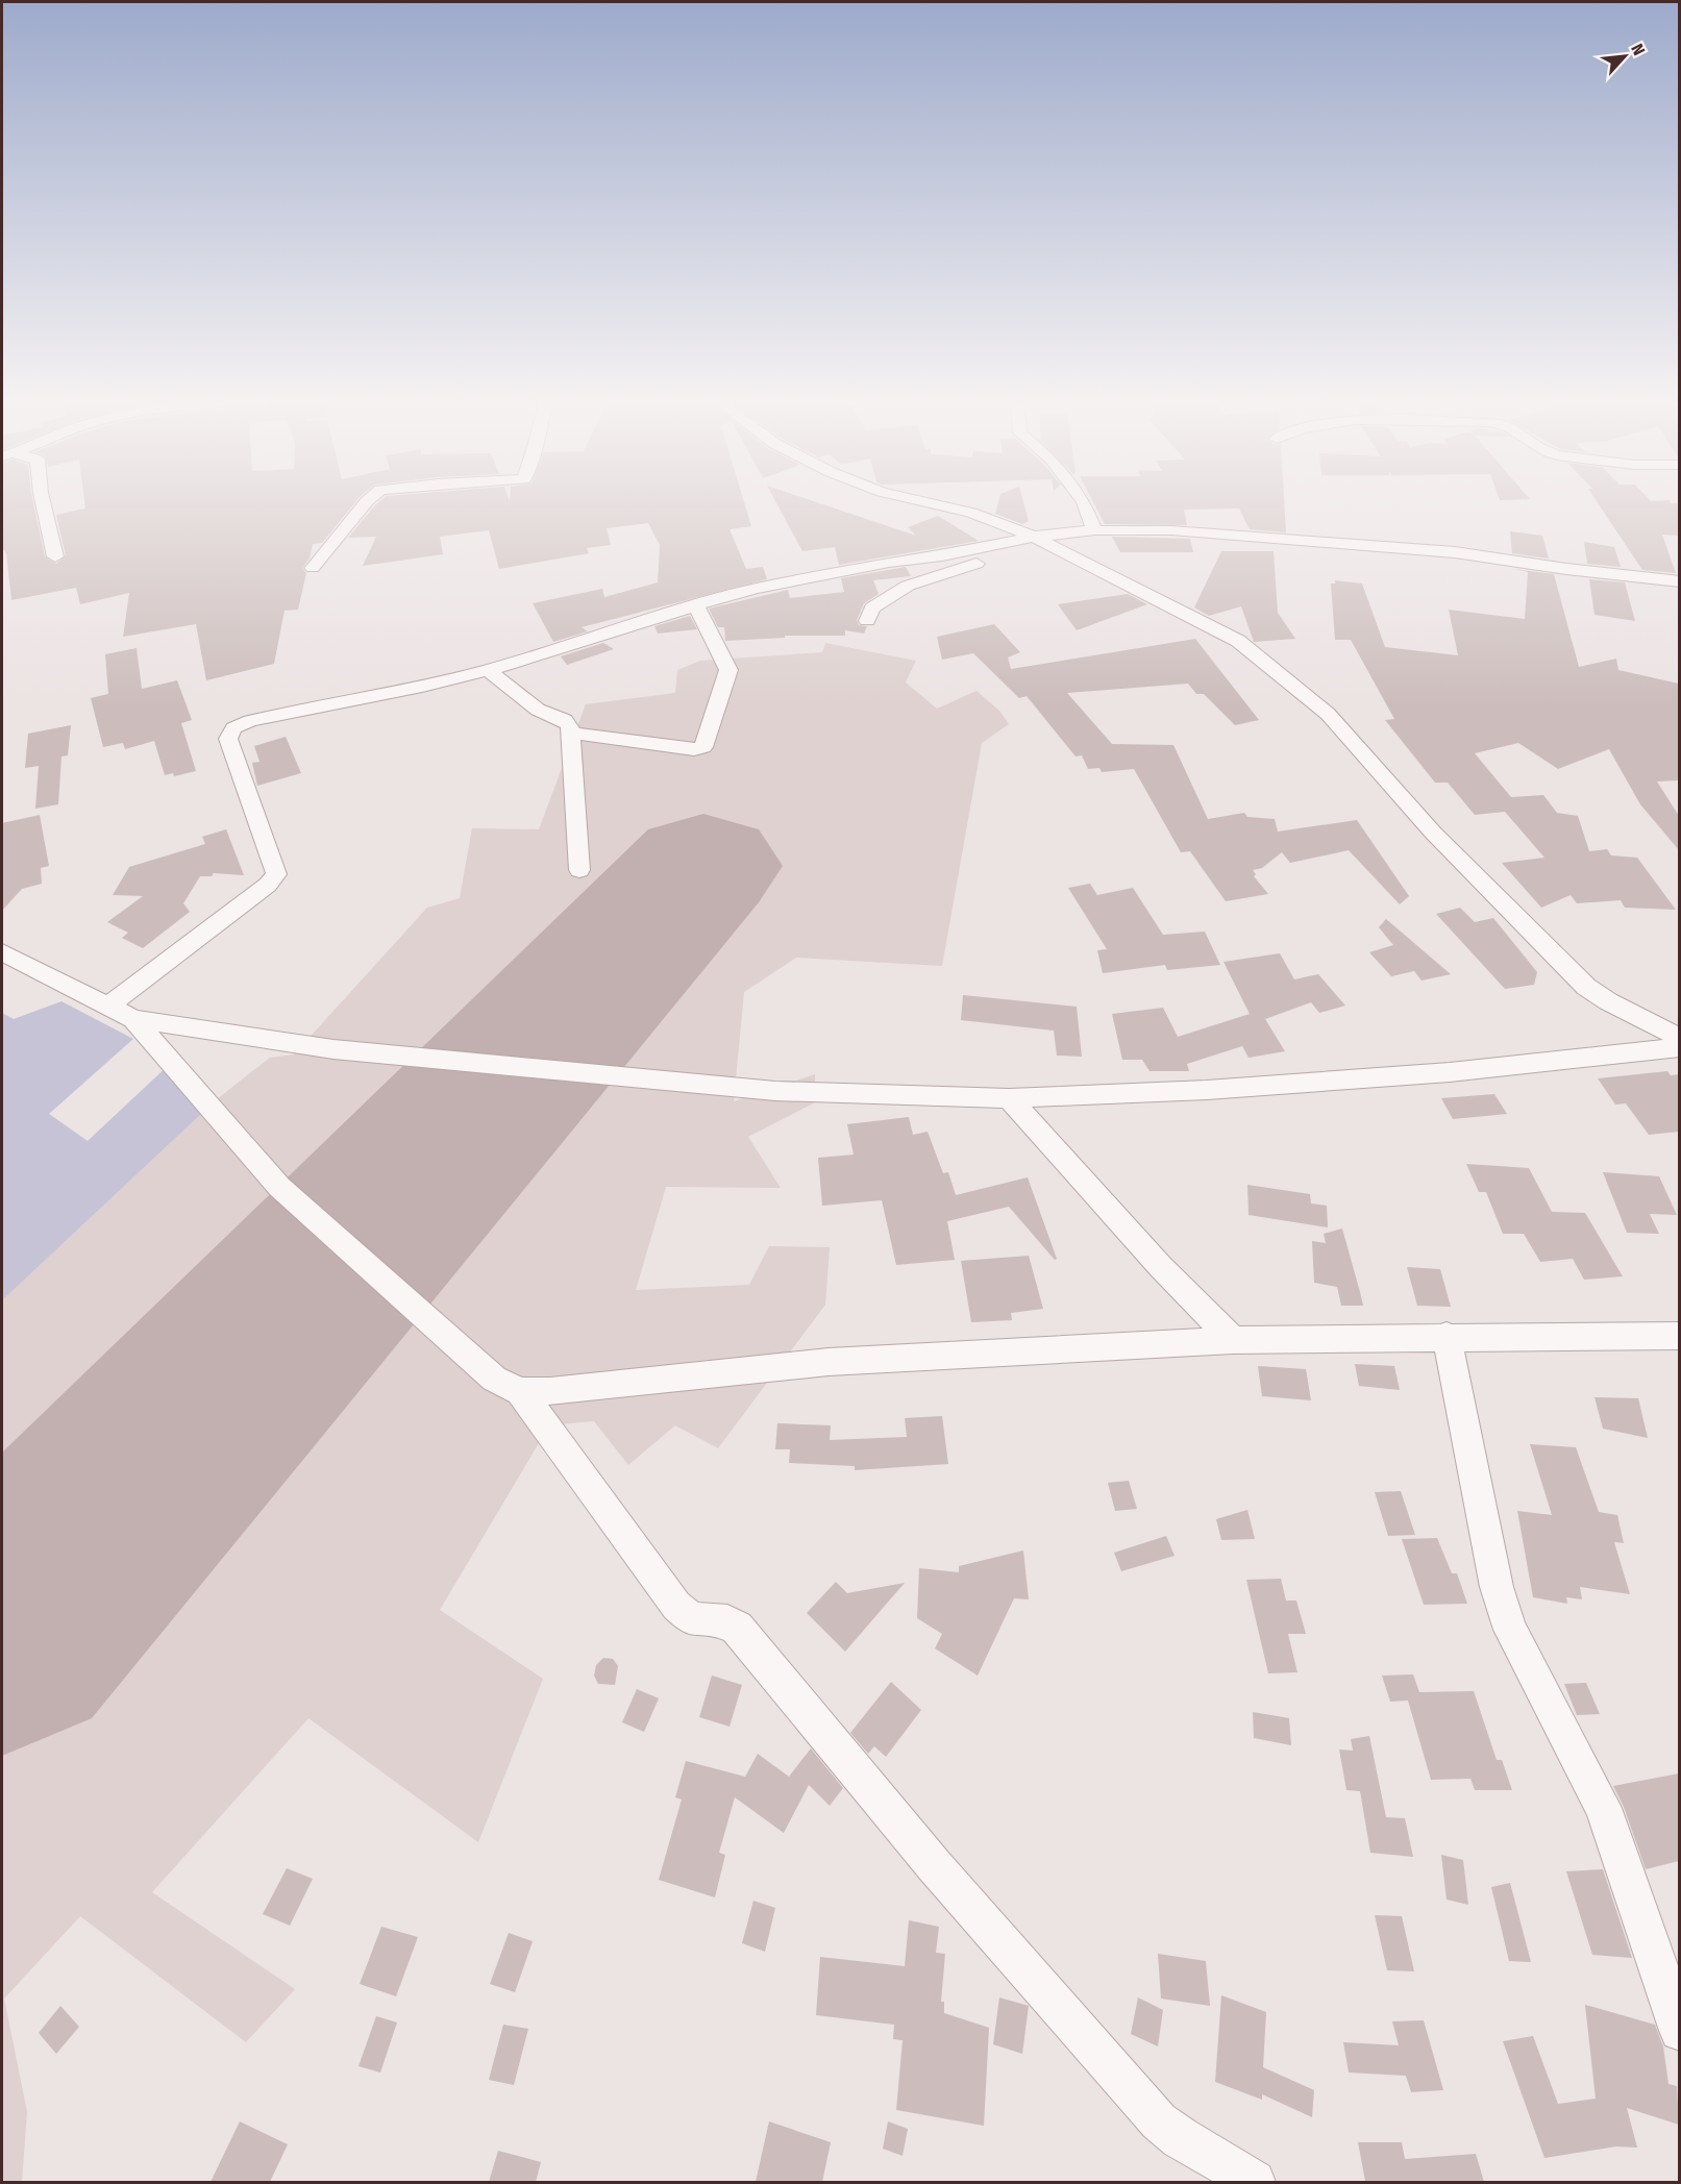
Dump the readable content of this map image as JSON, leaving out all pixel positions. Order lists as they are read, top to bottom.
{
  "north": "top right"
}
